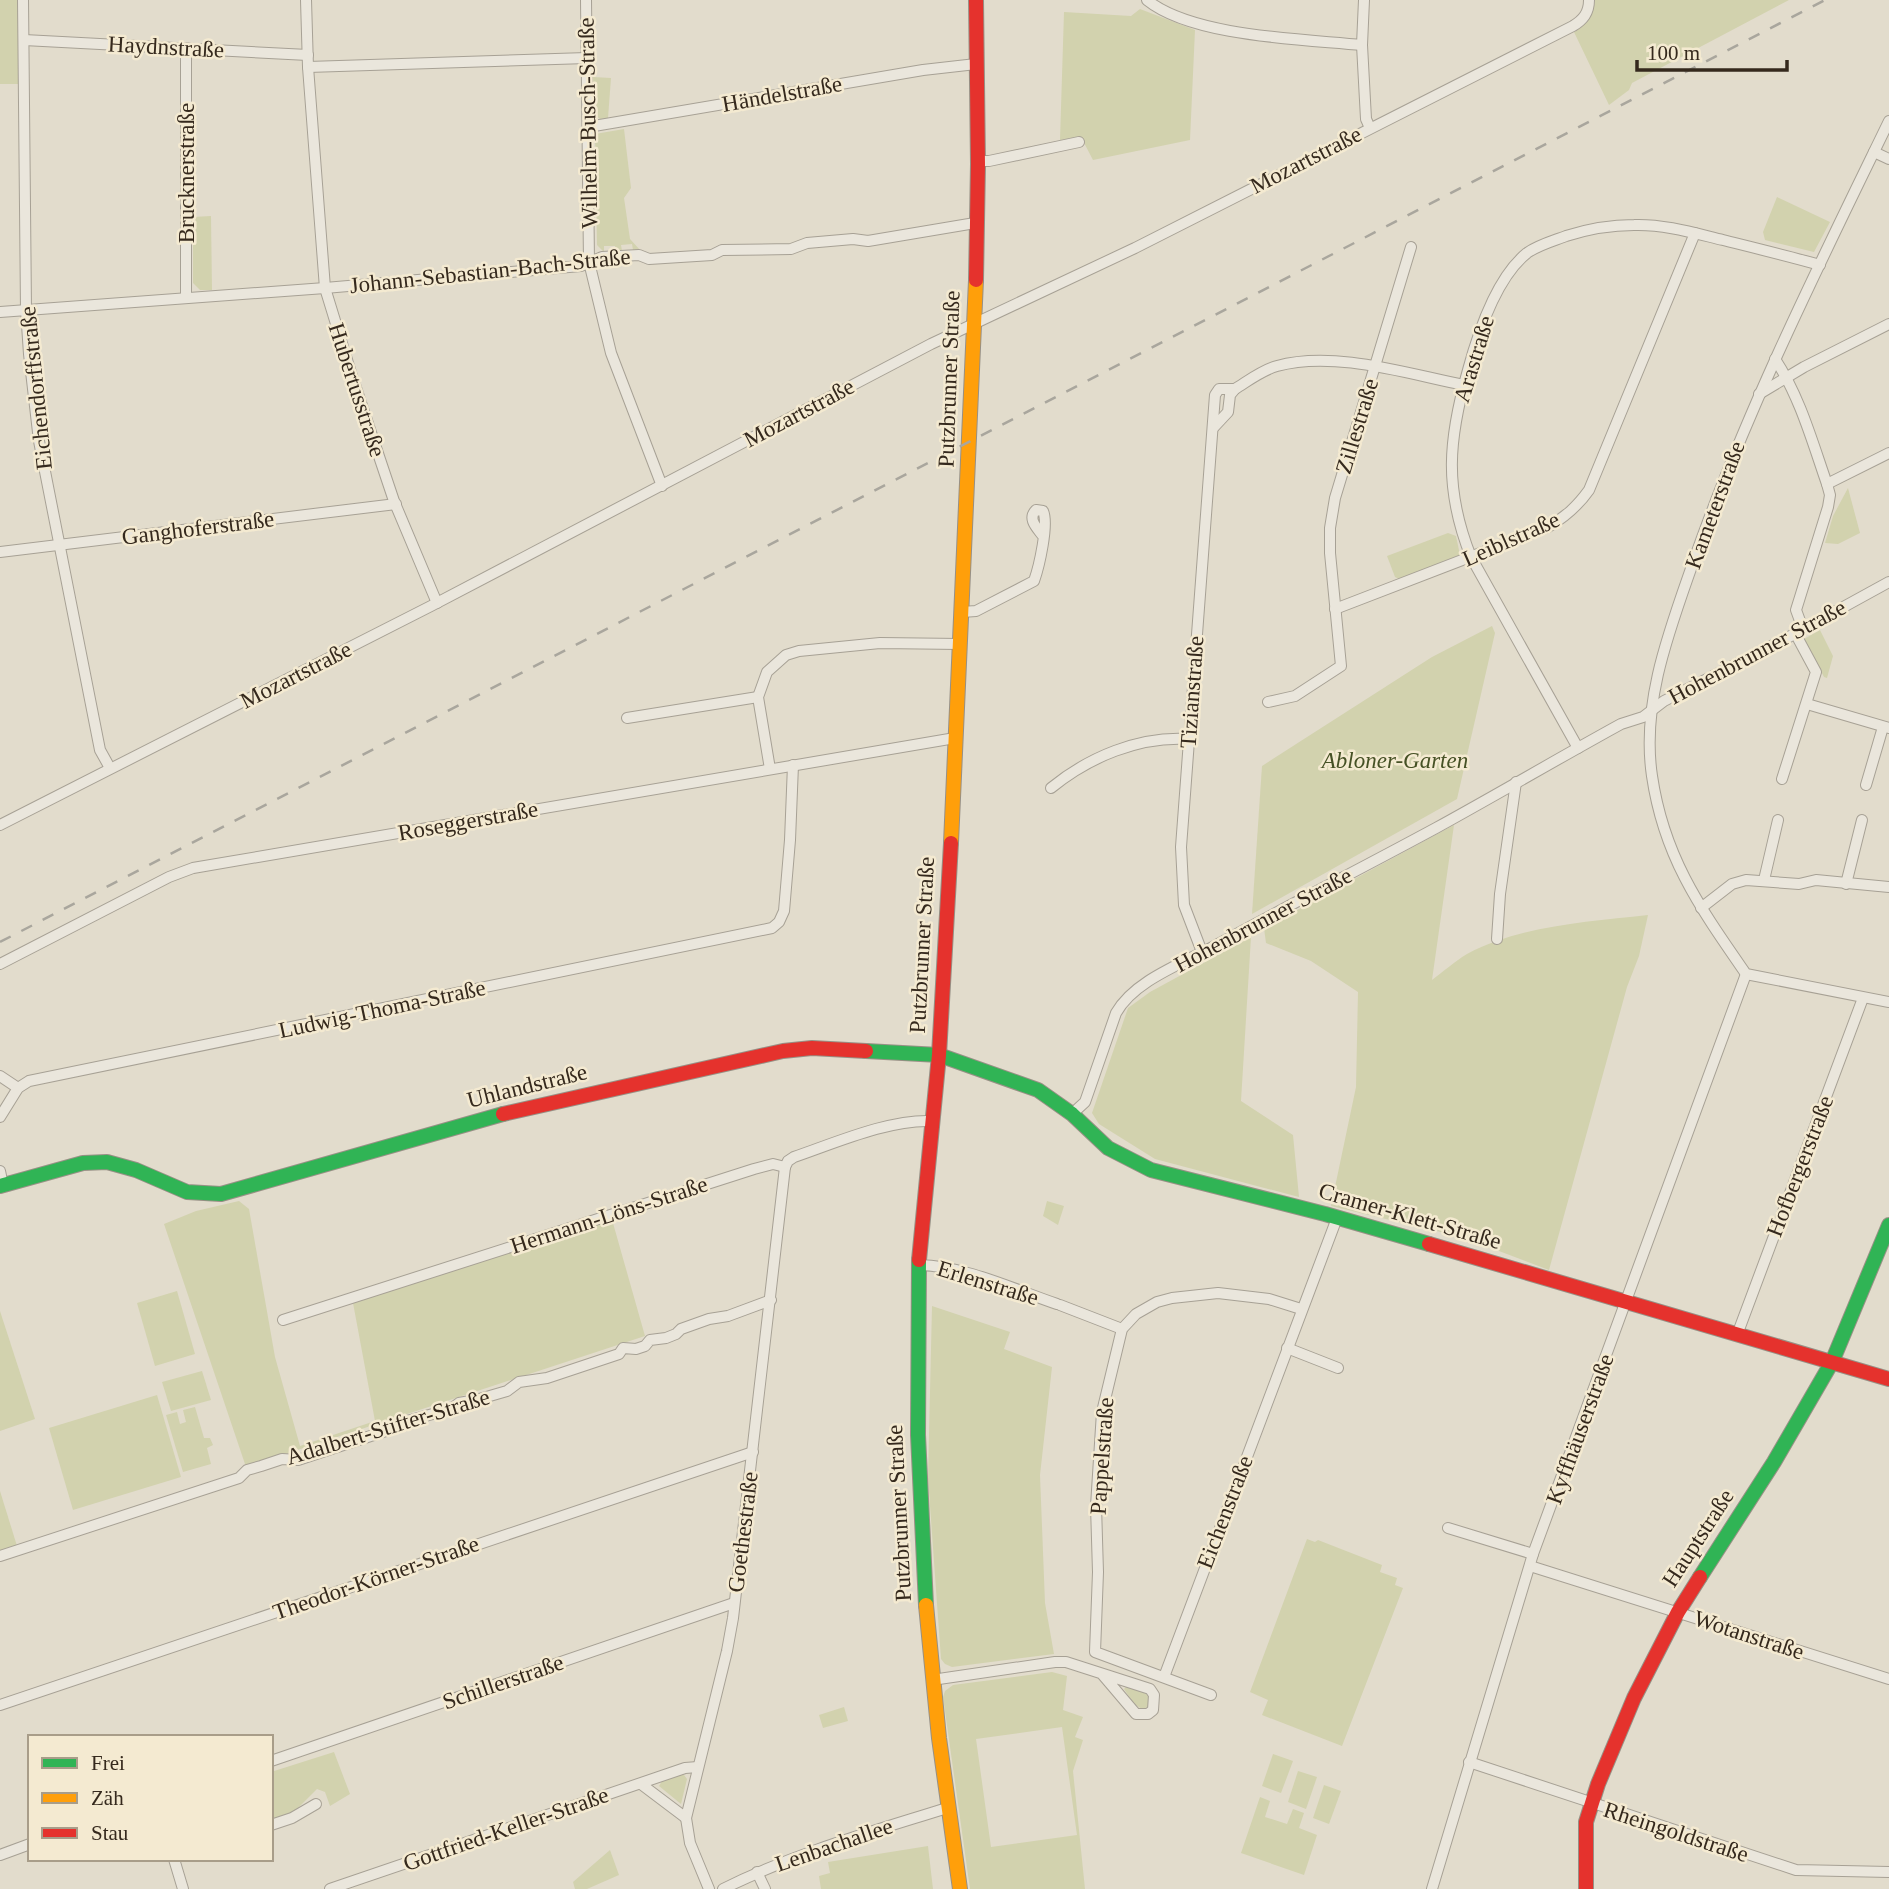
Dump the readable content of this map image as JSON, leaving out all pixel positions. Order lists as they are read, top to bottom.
{
  "streets": {
    "street": [
      "Haydnstraße",
      "Händelstraße",
      "Wilhelm-Busch-Straße",
      "Mozartstraße",
      "Brucknerstraße",
      "Johann-Sebastian-Bach-Straße",
      "Arastraße",
      "Putzbrunner Straße",
      "Eichendorffstraße",
      "Hubertusstraße",
      "Zillestraße",
      "Kameterstraße",
      "Ganghoferstraße",
      "Leiblstraße",
      "Hohenbrunner Straße",
      "Tizianstraße",
      "Roseggerstraße",
      "Ludwig-Thoma-Straße",
      "Uhlandstraße",
      "Hofbergerstraße",
      "Hermann-Löns-Straße",
      "Cramer-Klett-Straße",
      "Erlenstraße",
      "Adalbert-Stifter-Straße",
      "Kyffhäuserstraße",
      "Pappelstraße",
      "Eichenstraße",
      "Goethestraße",
      "Hauptstraße",
      "Theodor-Körner-Straße",
      "Wotanstraße",
      "Schillerstraße",
      "Gottfried-Keller-Straße",
      "Rheingoldstraße",
      "Lenbachallee"
    ]
  },
  "crossings": [
    ["Haydnstraße", "Brucknerstraße"],
    ["Haydnstraße", "Eichendorffstraße"],
    ["Haydnstraße", "Hubertusstraße"],
    ["Händelstraße", "Wilhelm-Busch-Straße"],
    ["Händelstraße", "Putzbrunner Straße"],
    ["Wilhelm-Busch-Straße", "Mozartstraße"],
    ["Wilhelm-Busch-Straße", "Johann-Sebastian-Bach-Straße"],
    ["Mozartstraße", "Putzbrunner Straße"],
    ["Mozartstraße", "Eichendorffstraße"],
    ["Mozartstraße", "Hubertusstraße"],
    ["Brucknerstraße", "Johann-Sebastian-Bach-Straße"],
    ["Johann-Sebastian-Bach-Straße", "Putzbrunner Straße"],
    ["Johann-Sebastian-Bach-Straße", "Eichendorffstraße"],
    ["Johann-Sebastian-Bach-Straße", "Hubertusstraße"],
    ["Arastraße", "Kameterstraße"],
    ["Arastraße", "Leiblstraße"],
    ["Arastraße", "Hohenbrunner Straße"],
    ["Arastraße", "Tizianstraße"],
    ["Putzbrunner Straße", "Roseggerstraße"],
    ["Putzbrunner Straße", "Uhlandstraße"],
    ["Putzbrunner Straße", "Hermann-Löns-Straße"],
    ["Putzbrunner Straße", "Cramer-Klett-Straße"],
    ["Putzbrunner Straße", "Erlenstraße"],
    ["Putzbrunner Straße", "Lenbachallee"],
    ["Eichendorffstraße", "Ganghoferstraße"],
    ["Hubertusstraße", "Ganghoferstraße"],
    ["Zillestraße", "Leiblstraße"],
    ["Zillestraße", "Tizianstraße"],
    ["Kameterstraße", "Hohenbrunner Straße"],
    ["Kameterstraße", "Kyffhäuserstraße"],
    ["Hohenbrunner Straße", "Tizianstraße"],
    ["Hohenbrunner Straße", "Cramer-Klett-Straße"],
    ["Roseggerstraße", "Ludwig-Thoma-Straße"],
    ["Uhlandstraße", "Cramer-Klett-Straße"],
    ["Hofbergerstraße", "Cramer-Klett-Straße"],
    ["Hermann-Löns-Straße", "Goethestraße"],
    ["Cramer-Klett-Straße", "Kyffhäuserstraße"],
    ["Cramer-Klett-Straße", "Eichenstraße"],
    ["Cramer-Klett-Straße", "Hauptstraße"],
    ["Erlenstraße", "Pappelstraße"],
    ["Adalbert-Stifter-Straße", "Goethestraße"],
    ["Kyffhäuserstraße", "Wotanstraße"],
    ["Kyffhäuserstraße", "Rheingoldstraße"],
    ["Pappelstraße", "Eichenstraße"],
    ["Goethestraße", "Theodor-Körner-Straße"],
    ["Goethestraße", "Schillerstraße"],
    ["Goethestraße", "Gottfried-Keller-Straße"],
    ["Hauptstraße", "Wotanstraße"],
    ["Hauptstraße", "Rheingoldstraße"]
  ],
  "parks": ["Abloner-Garten"],
  "legend": ["Frei", "Zäh", "Stau"],
  "scale_bar": "100 m"
}
